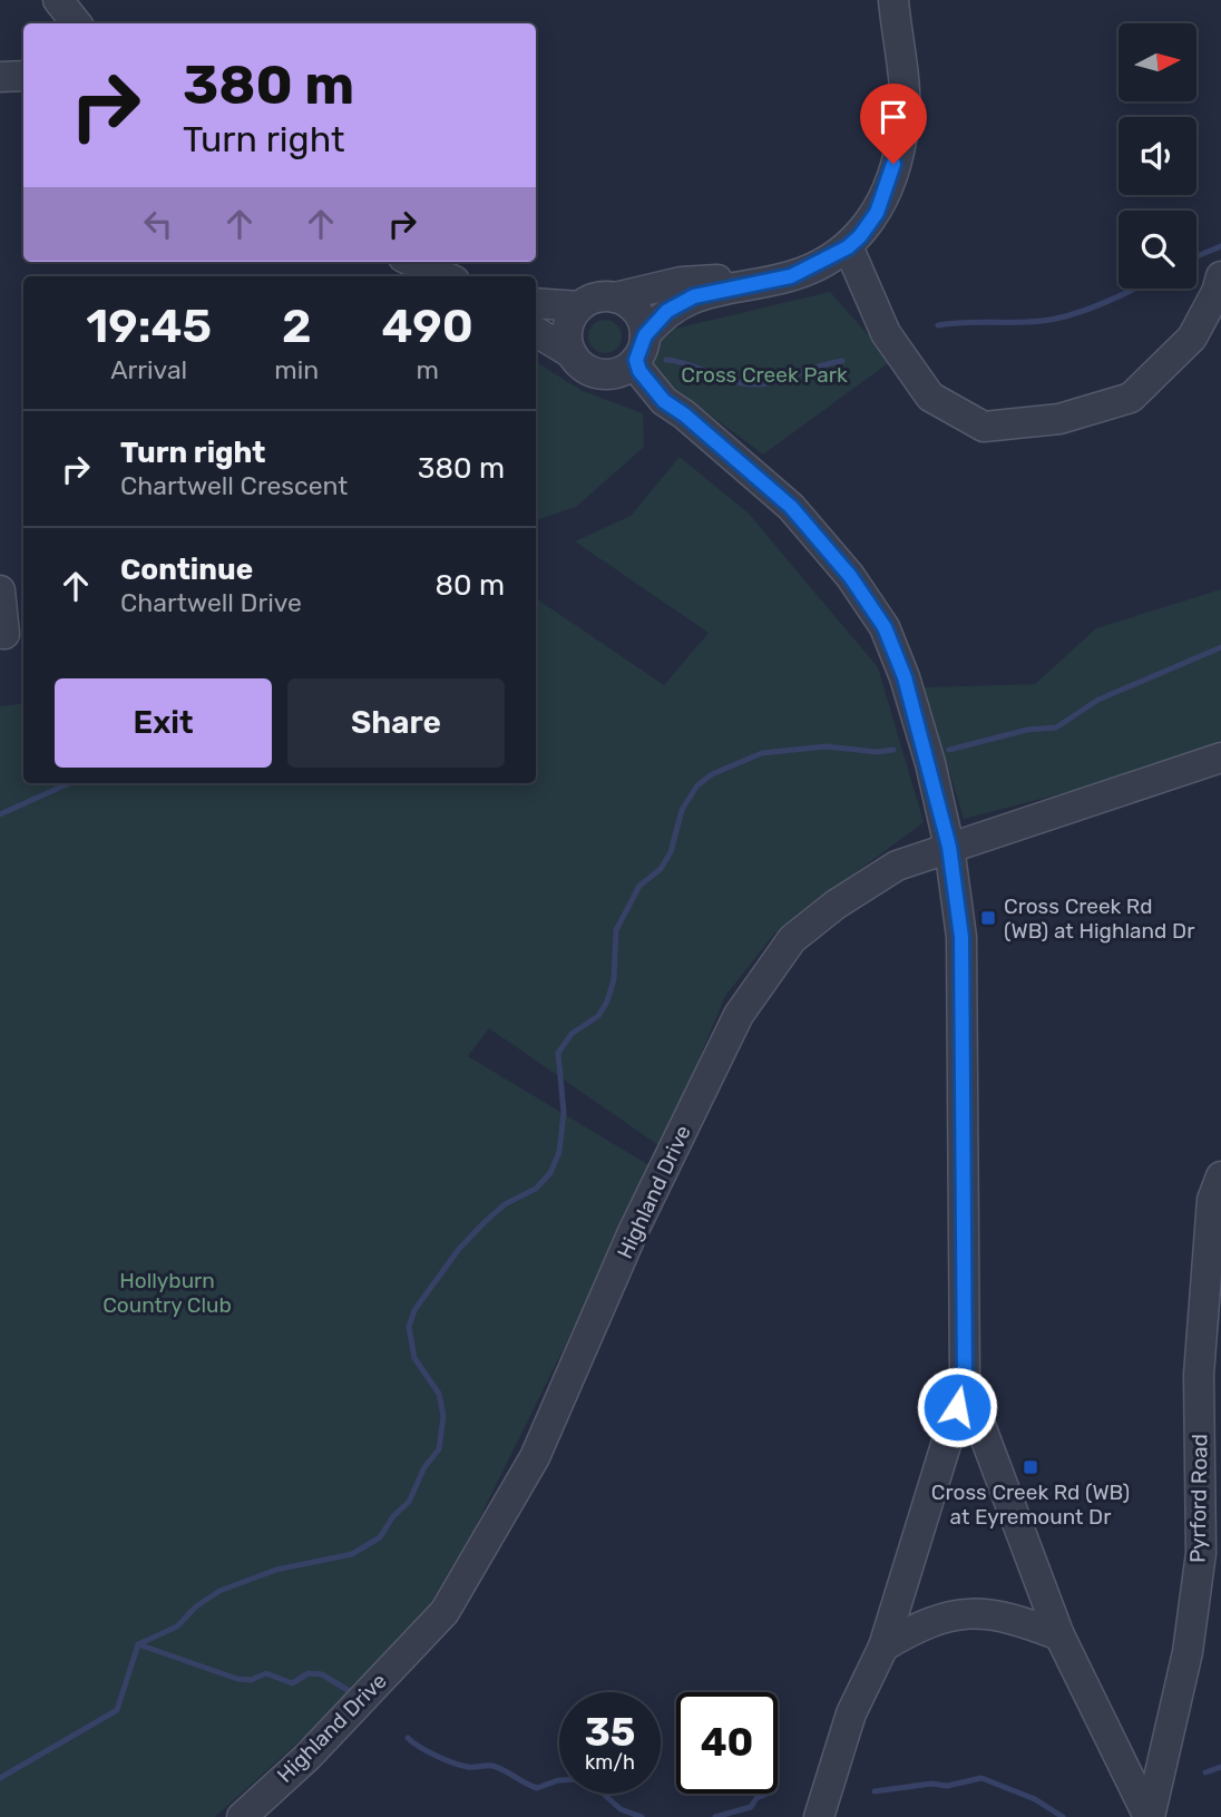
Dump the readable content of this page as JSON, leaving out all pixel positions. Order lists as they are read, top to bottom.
{
  "streets": {
    "street": ["Highland Drive", "Pyrford Road"]
  },
  "parks": ["Cross Creek Park", "Hollyburn Country Club"],
  "places": {
    "transit": ["Cross Creek Rd (WB) at Highland Dr", "Cross Creek Rd (WB) at Eyremount Dr"]
  },
  "north": "right",
  "page": {
    "turn": ["380 m", "Turn right"],
    "eta": [
      "19:45",
      "Arrival",
      "2",
      "min",
      "490",
      "m"
    ],
    "list": [
      {
        "name": "Turn right",
        "note": "Chartwell Crescent",
        "value": "380 m"
      },
      {
        "name": "Continue",
        "note": "Chartwell Drive",
        "value": "80 m"
      }
    ],
    "buttons": ["Exit", "Share"],
    "speed": "35 km/h",
    "limit": "40"
  }
}
